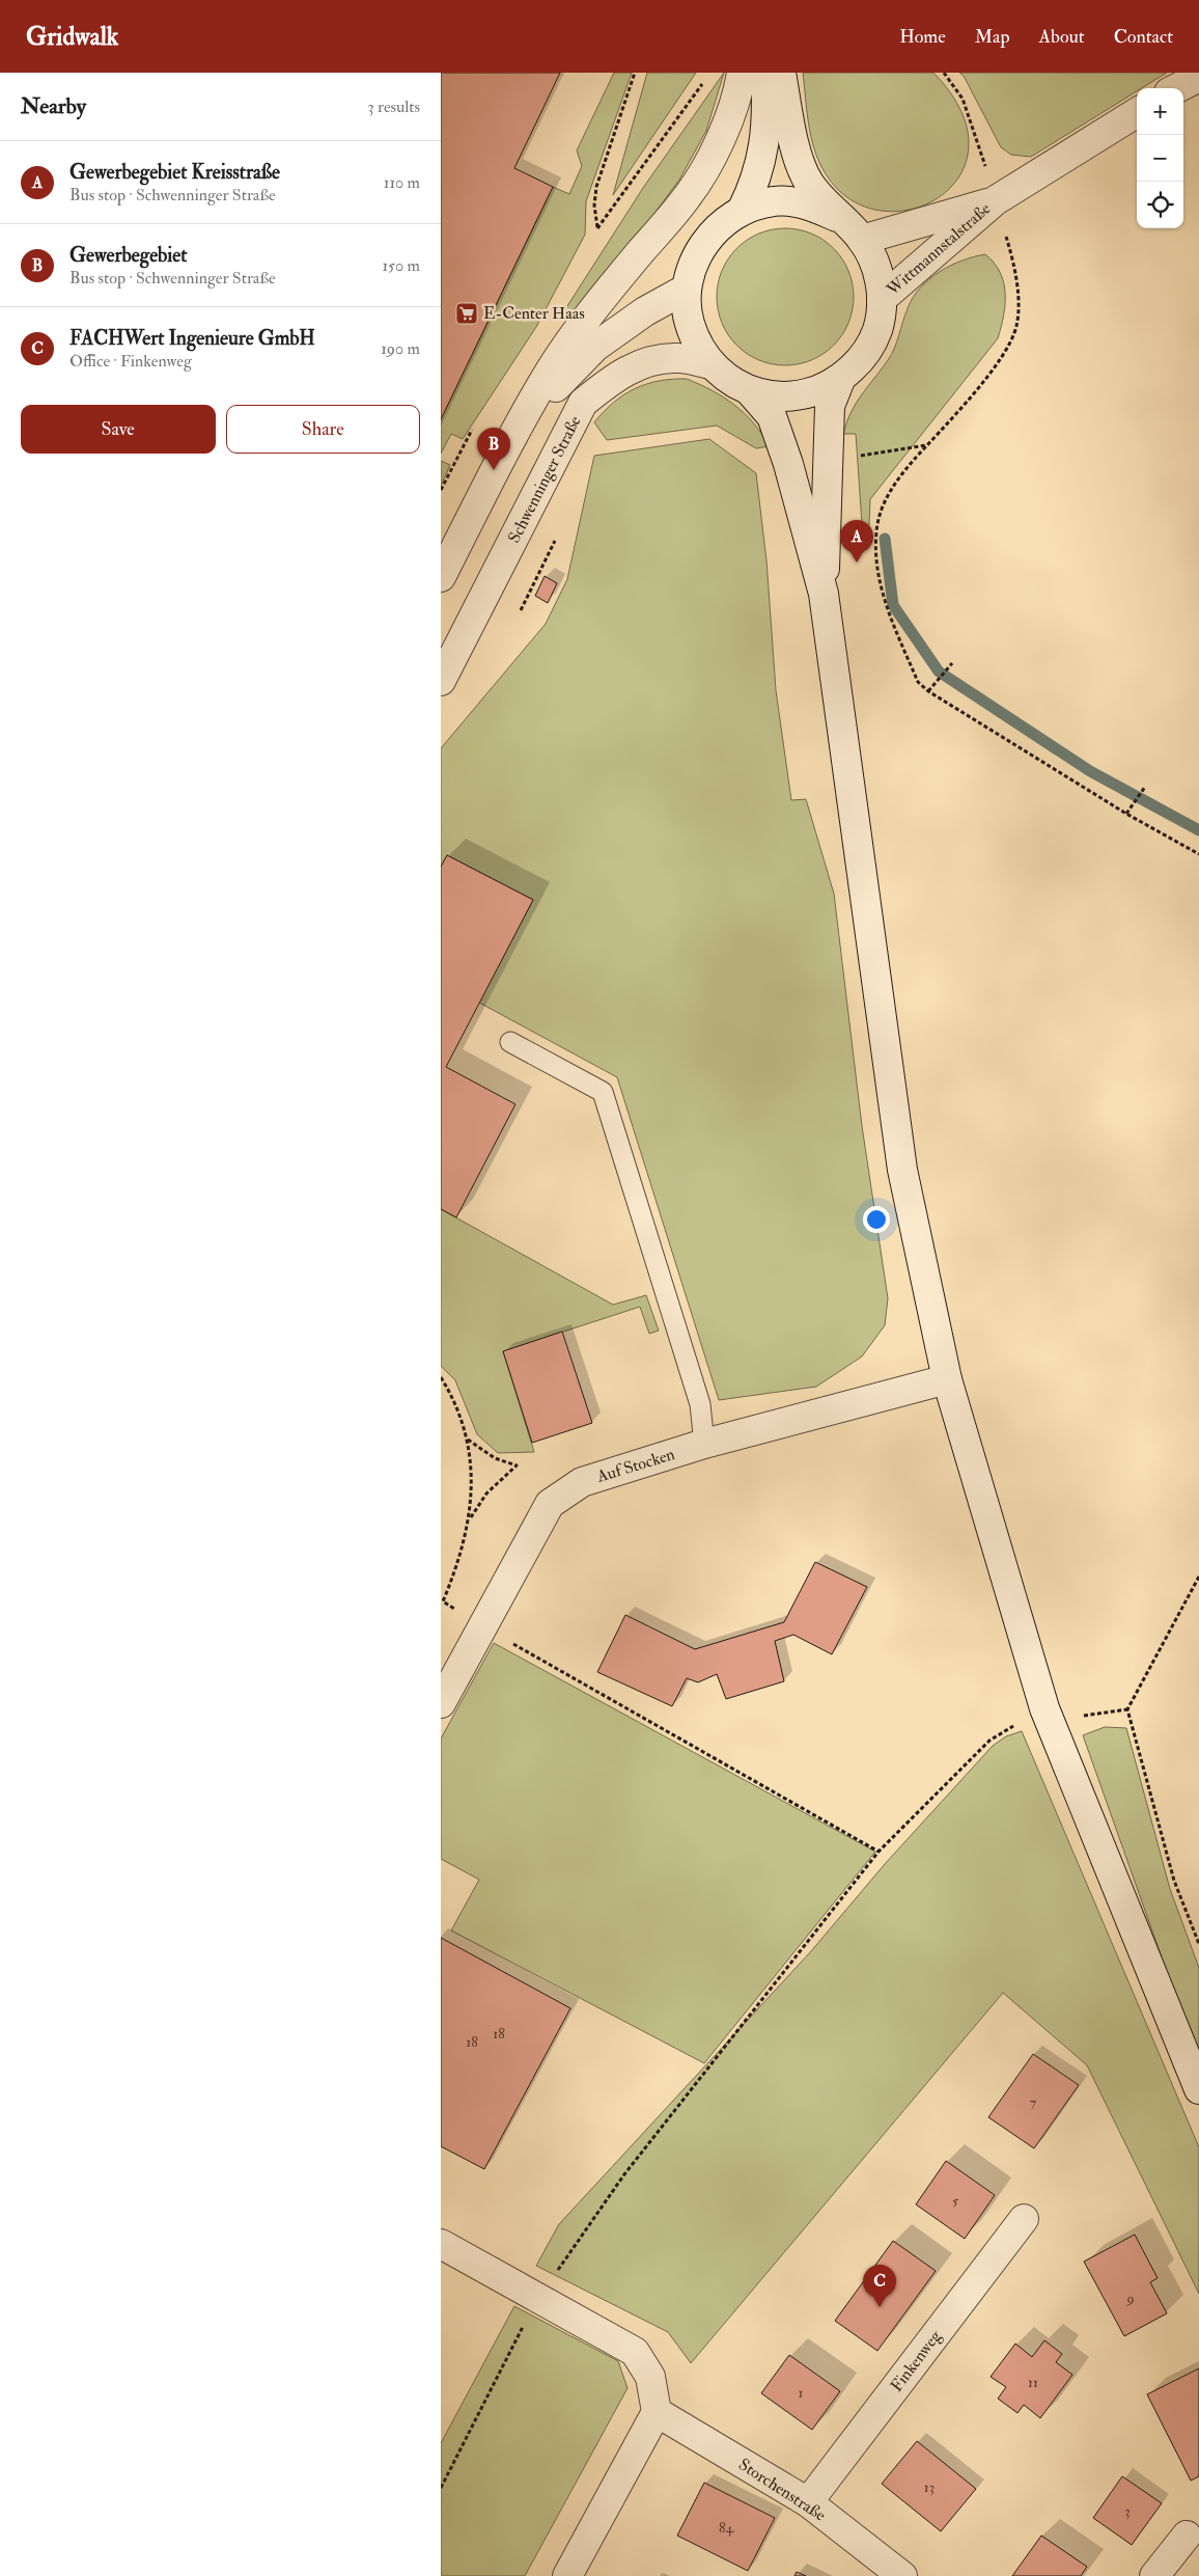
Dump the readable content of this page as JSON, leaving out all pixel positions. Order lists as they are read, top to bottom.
{
  "streets": {
    "street": [
      "Wittmannstalstraße",
      "Schwenninger Straße",
      "Auf Stocken",
      "Finkenweg",
      "Storchenstraße"
    ]
  },
  "crossings": [
    ["Finkenweg", "Storchenstraße"]
  ],
  "places": {
    "supermarket": ["E-Center Haas"]
  },
  "house_numbers": [
    "18",
    "18",
    "7",
    "5",
    "9",
    "11",
    "1",
    "13",
    "3",
    "84"
  ],
  "page": {
    "header": "Gridwalk",
    "nav": [
      "Home",
      "Map",
      "About",
      "Contact"
    ],
    "heading": ["Nearby", "3 results"],
    "map_buttons": ["+", "−"],
    "list": [
      {
        "mark": "A",
        "name": "Gewerbegebiet Kreisstraße",
        "note": "Bus stop · Schwenninger Straße",
        "value": "110 m"
      },
      {
        "mark": "B",
        "name": "Gewerbegebiet",
        "note": "Bus stop · Schwenninger Straße",
        "value": "150 m"
      },
      {
        "mark": "C",
        "name": "FACHWert Ingenieure GmbH",
        "note": "Office · Finkenweg",
        "value": "190 m"
      }
    ],
    "buttons": ["Save", "Share"],
    "pins": ["B", "A", "C"]
  }
}
